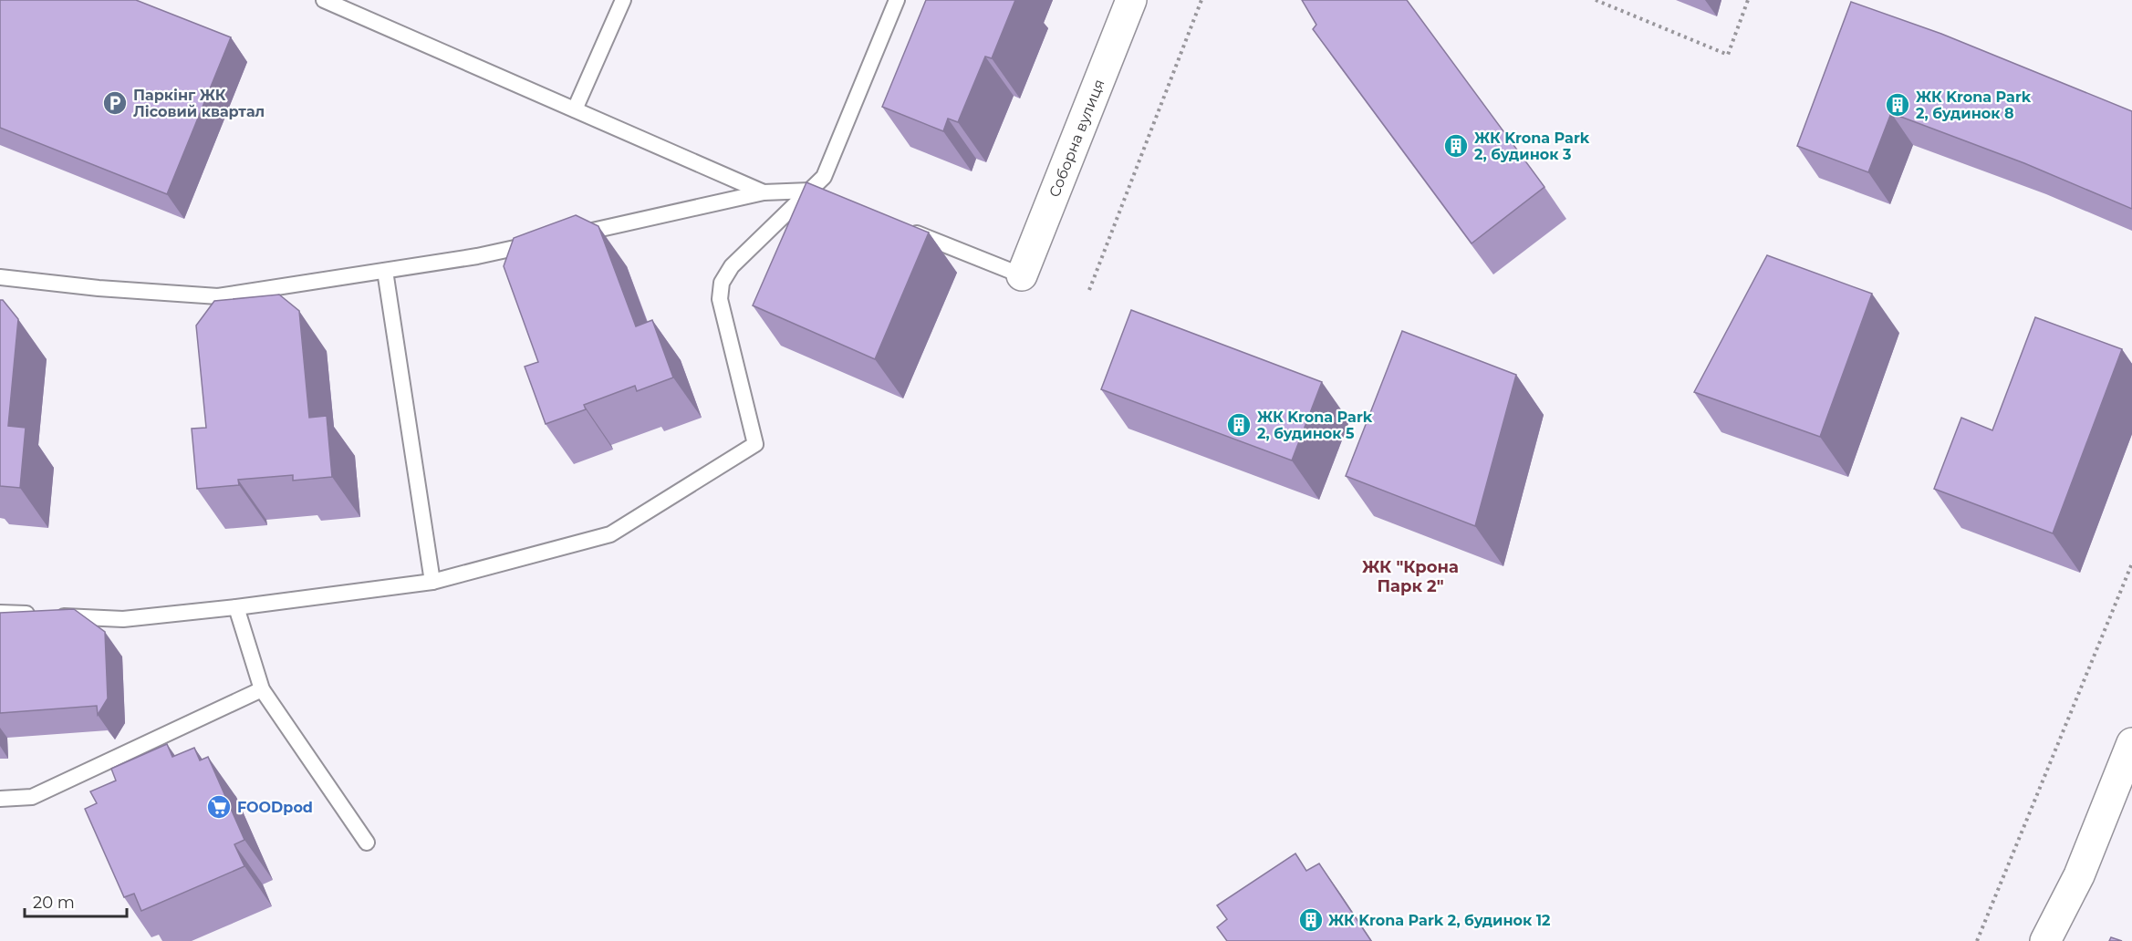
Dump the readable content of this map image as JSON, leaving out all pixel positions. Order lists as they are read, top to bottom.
{
  "streets": {
    "street": ["Соборна вулиця"]
  },
  "districts": ["ЖК \"Крона Парк 2\""],
  "places": {
    "parking": ["Паркінг ЖК Лісовий квартал"],
    "building": [
      "ЖК Krona Park 2, будинок 8",
      "ЖК Krona Park 2, будинок 3",
      "ЖК Krona Park 2, будинок 5",
      "ЖК Krona Park 2, будинок 12"
    ],
    "supermarket": ["FOODpod"]
  },
  "scale_bar": "20 m"
}
